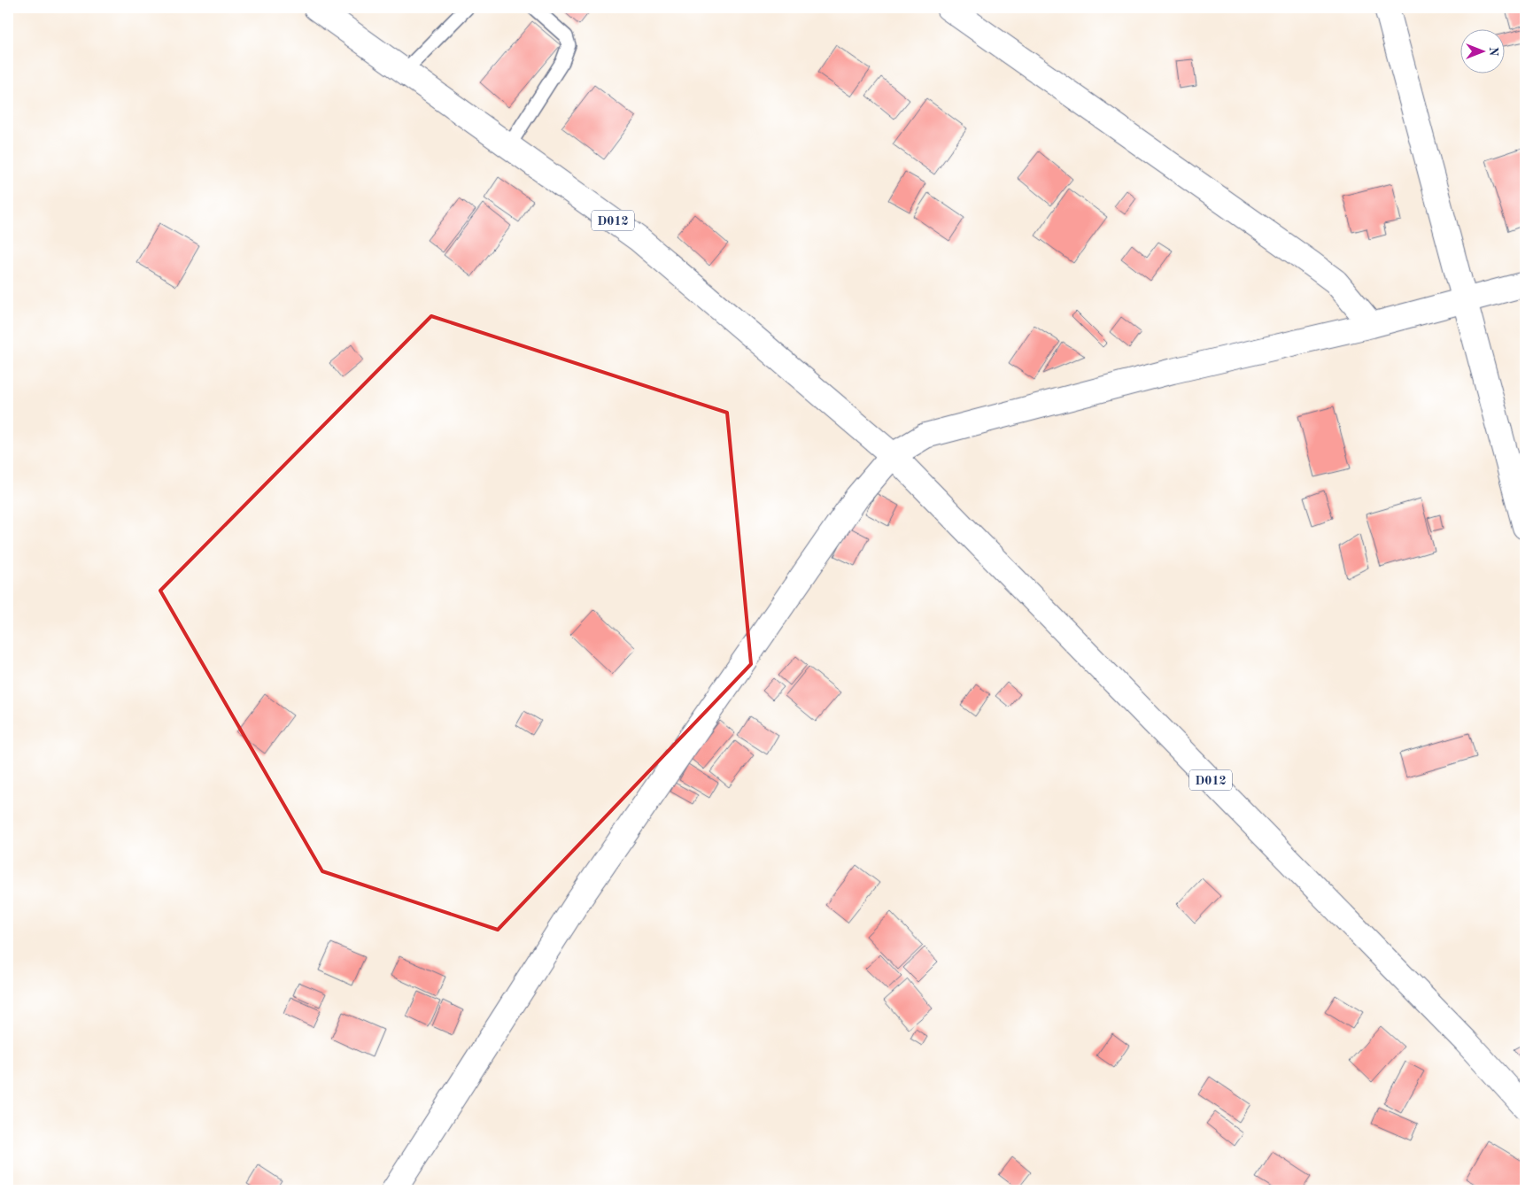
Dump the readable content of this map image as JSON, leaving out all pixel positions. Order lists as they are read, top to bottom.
{
  "streets": {
    "street": ["D012"]
  },
  "north": "right"
}
